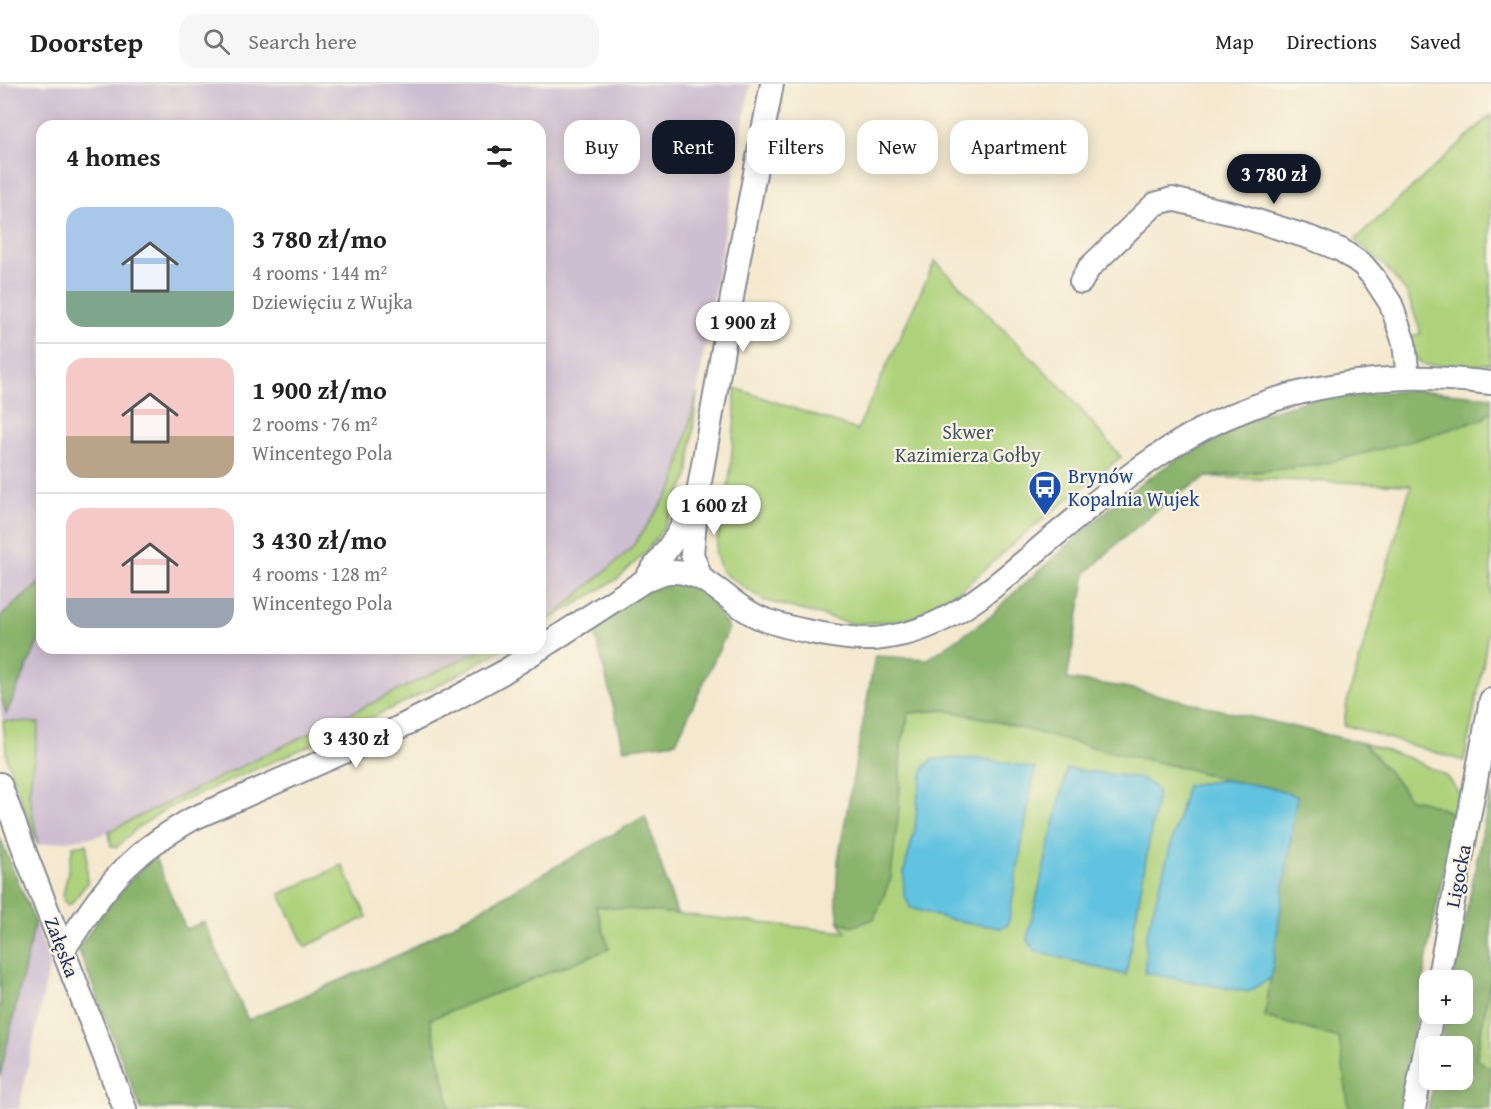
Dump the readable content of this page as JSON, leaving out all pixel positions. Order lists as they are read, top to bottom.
{
  "streets": {
    "street": ["Ligocka", "Załęska"]
  },
  "parks": ["Skwer Kazimierza Gołby"],
  "places": {
    "bus stop": ["Brynów Kopalnia Wujek"]
  },
  "page": {
    "header": "Doorstep",
    "search": "Search here",
    "nav": ["Map", "Directions", "Saved"],
    "chip": [
      "Buy",
      "Rent",
      "Filters",
      "New",
      "Apartment"
    ],
    "heading": "4 homes",
    "price": [
      "3 780 zł",
      "1 900 zł",
      "1 600 zł",
      "3 430 zł"
    ],
    "list": [
      {
        "name": "3 780 zł/mo",
        "note": "4 rooms · 144 m² · Dziewięciu z Wujka"
      },
      {
        "name": "1 900 zł/mo",
        "note": "2 rooms · 76 m² · Wincentego Pola"
      },
      {
        "name": "3 430 zł/mo",
        "note": "4 rooms · 128 m² · Wincentego Pola"
      }
    ],
    "map_buttons": ["+", "−"]
  }
}
